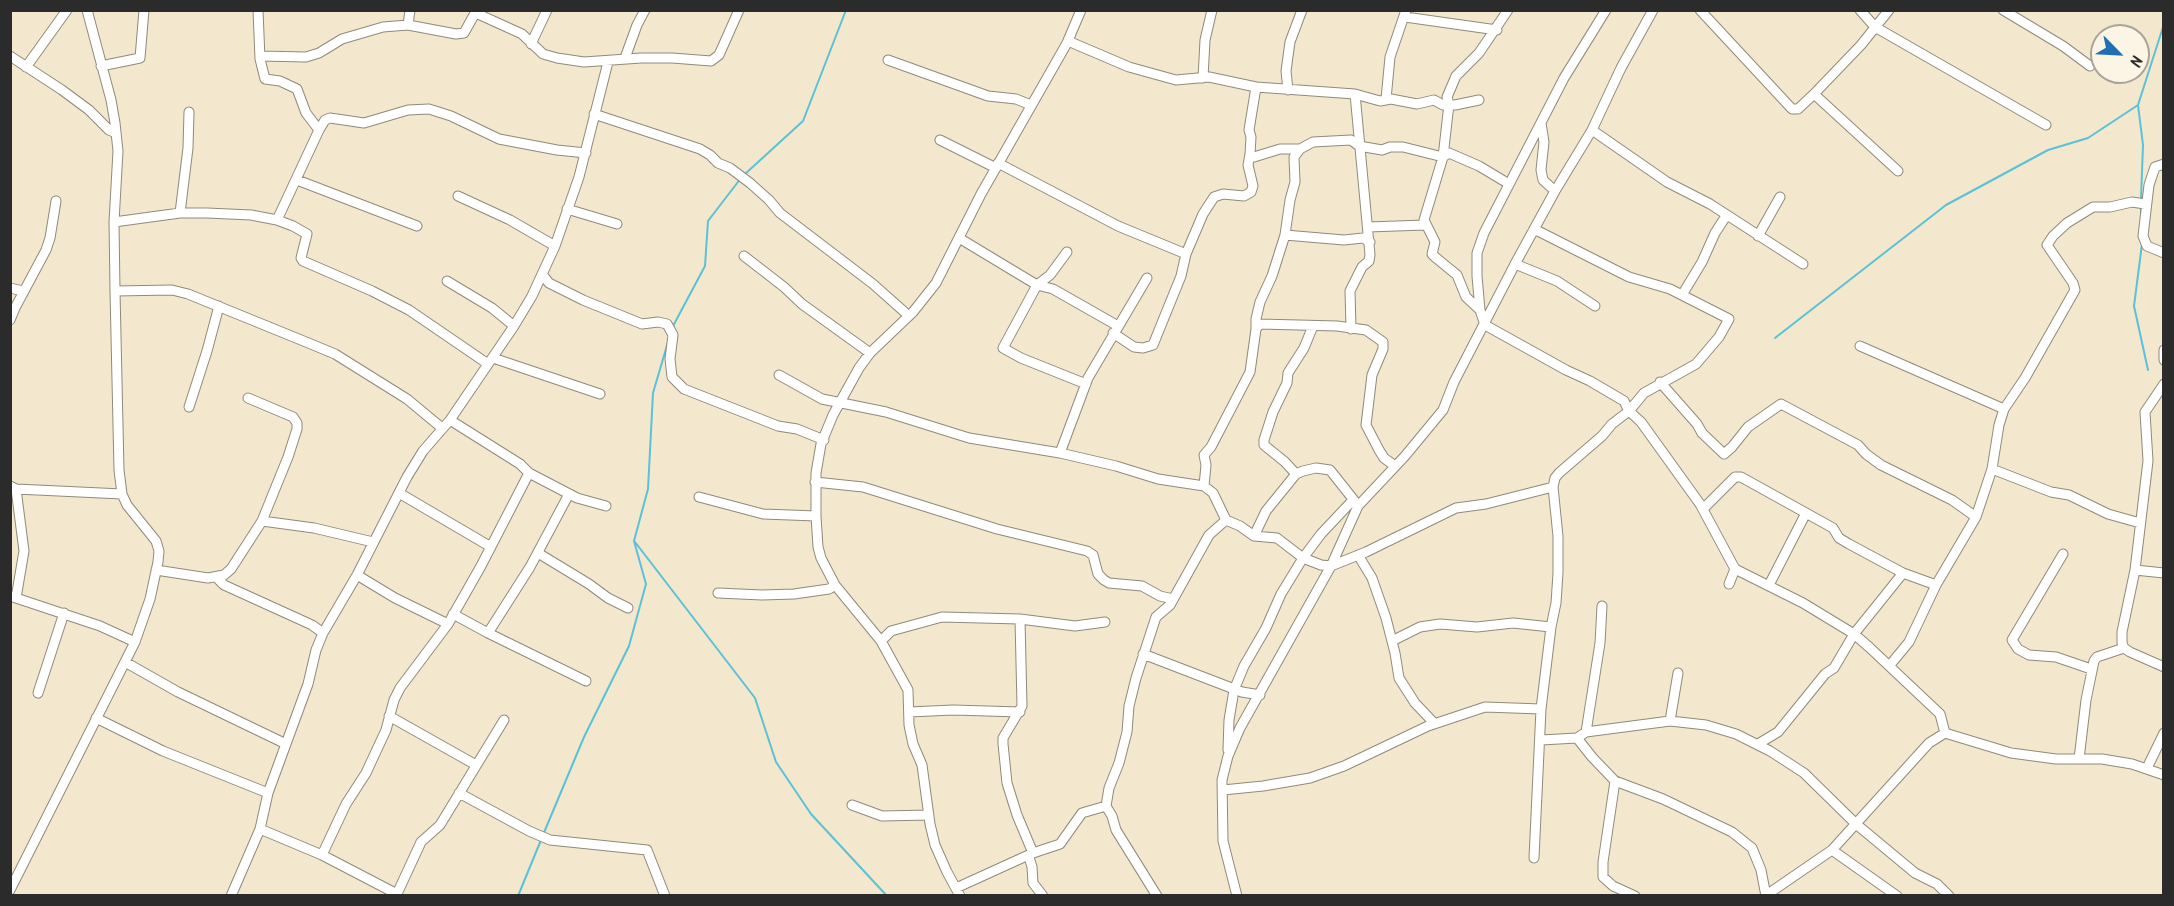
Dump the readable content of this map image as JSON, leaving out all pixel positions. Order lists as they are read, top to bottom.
{
  "north": "bottom right"
}
